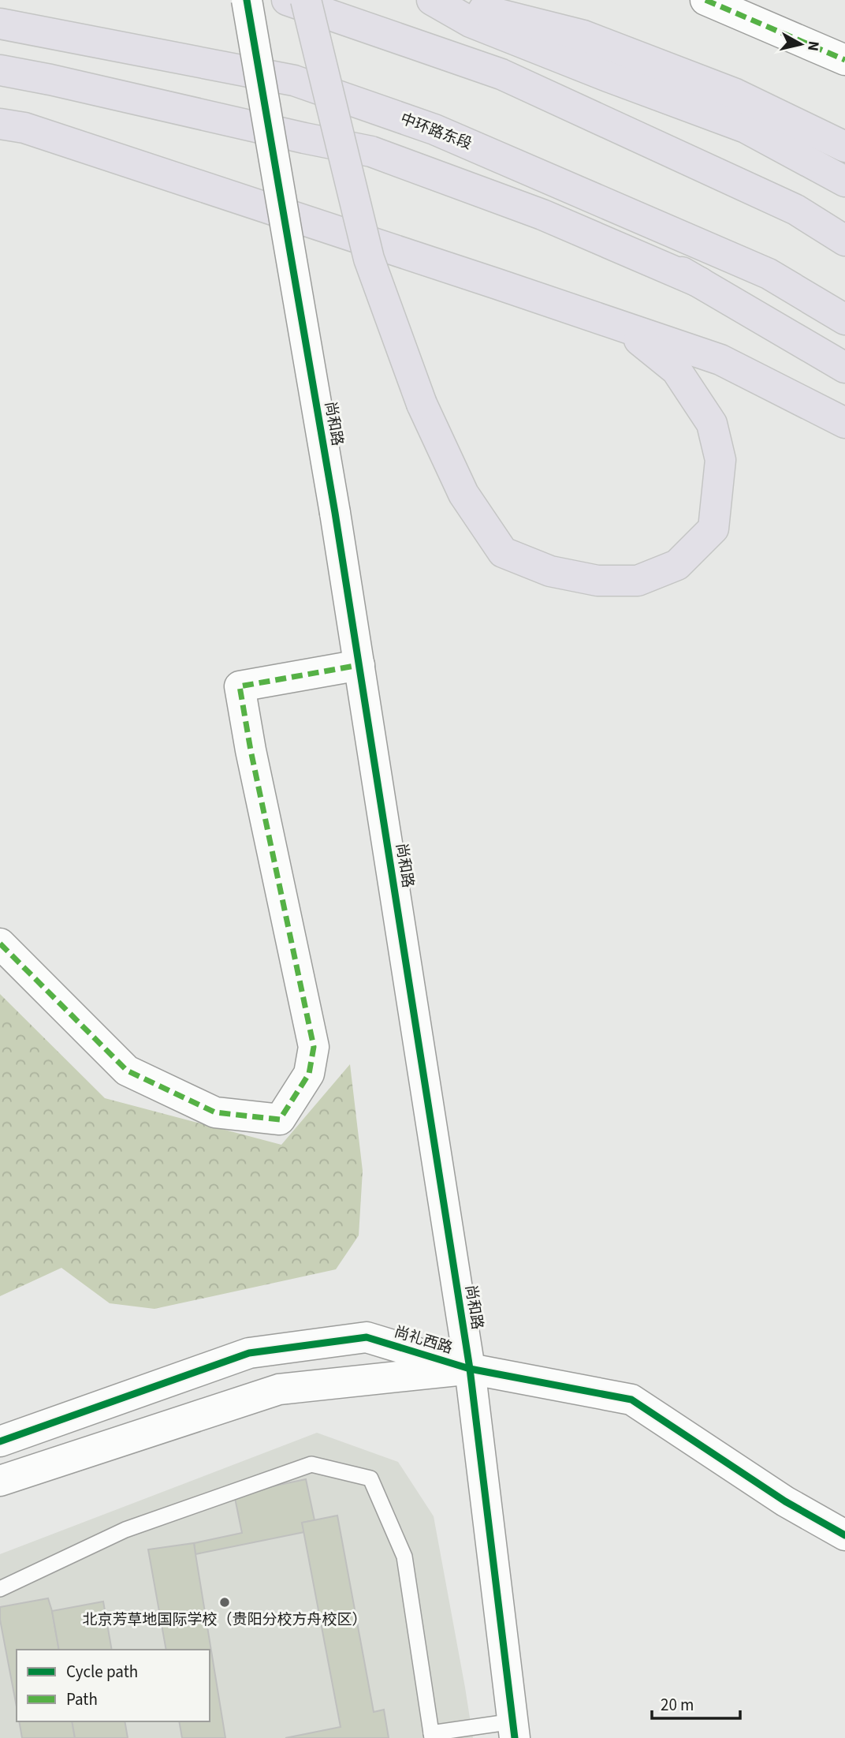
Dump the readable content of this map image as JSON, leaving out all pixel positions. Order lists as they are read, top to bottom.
{
  "streets": {
    "highway": ["中环路东段"],
    "street": ["尚和路", "尚礼西路"]
  },
  "crossings": [
    ["尚和路", "尚礼西路"]
  ],
  "places": ["北京芳草地国际学校（贵阳分校方舟校区）"],
  "legend": ["Cycle path", "Path"],
  "scale_bar": "20 m",
  "north": "right"
}
